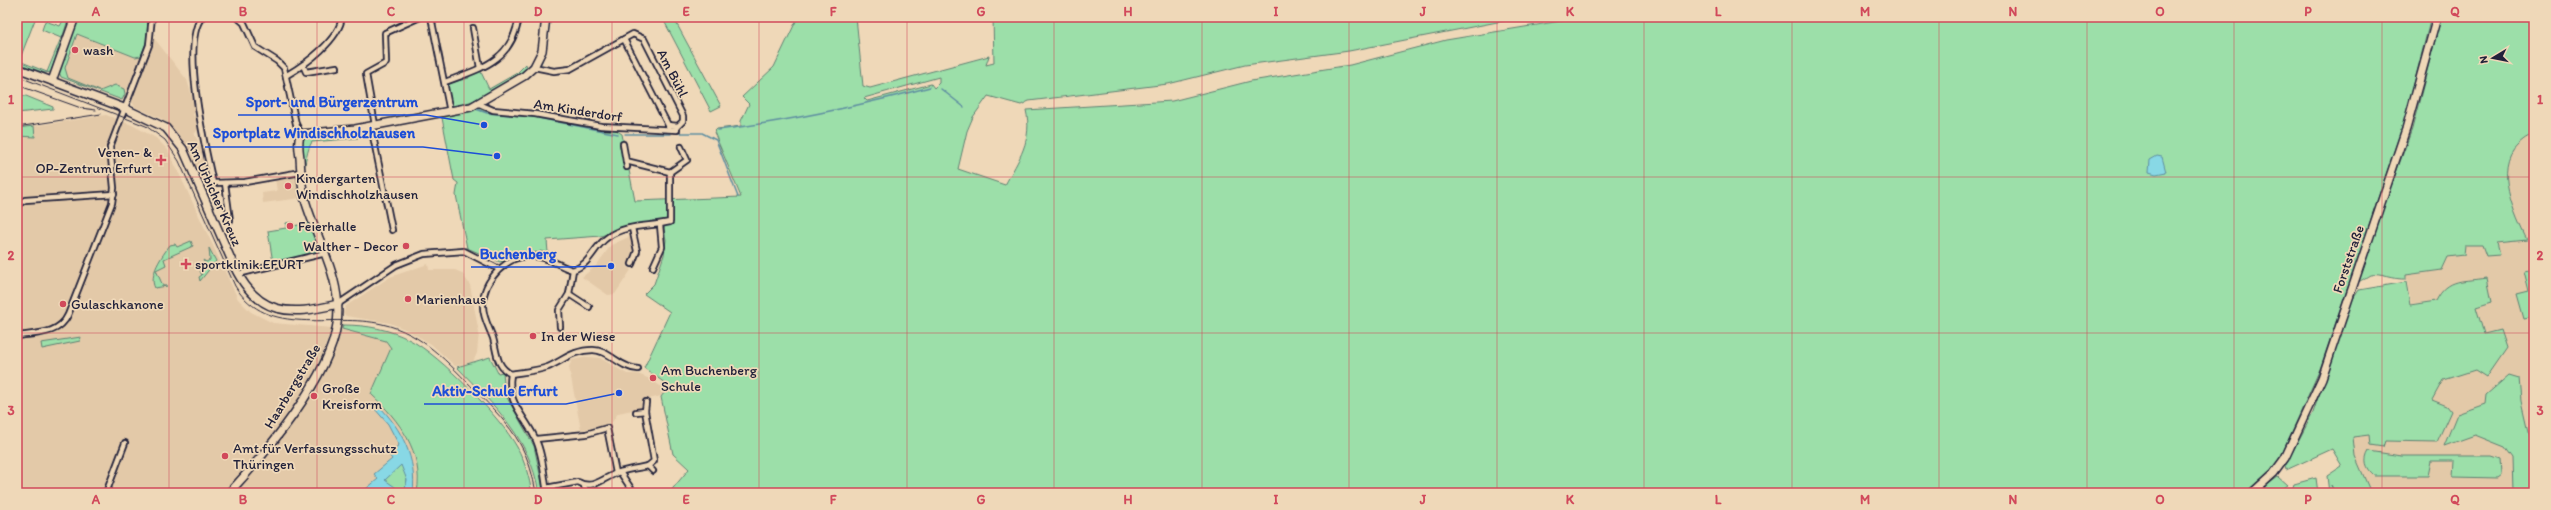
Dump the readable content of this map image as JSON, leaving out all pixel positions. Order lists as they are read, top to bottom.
{
  "streets": {
    "street": [
      "Am Bühl",
      "Am Kinderdorf",
      "Am Urbicher Kreuz",
      "Forststraße",
      "Haarbergstraße"
    ]
  },
  "crossings": [
    ["Am Bühl", "Am Kinderdorf"],
    ["Am Urbicher Kreuz", "Haarbergstraße"]
  ],
  "places": {
    "other": [
      "wash",
      "Sport- und Bürgerzentrum",
      "Sportplatz Windischholzhausen",
      "Kindergarten Windischholzhausen",
      "Feierhalle",
      "Walther - Decor",
      "Buchenberg",
      "Marienhaus",
      "Gulaschkanone",
      "In der Wiese",
      "Am Buchenberg Schule",
      "Aktiv-Schule Erfurt",
      "Große Kreisform",
      "Amt für Verfassungsschutz Thüringen"
    ],
    "health": ["Venen- & OP-Zentrum Erfurt", "sportklinik.EFURT"]
  },
  "north": "left",
  "grid": {
    "columns": [
      "A",
      "B",
      "C",
      "D",
      "E",
      "F",
      "G",
      "H",
      "I",
      "J",
      "K",
      "L",
      "M",
      "N",
      "O",
      "P",
      "Q"
    ],
    "rows": ["1", "2", "3"]
  }
}
